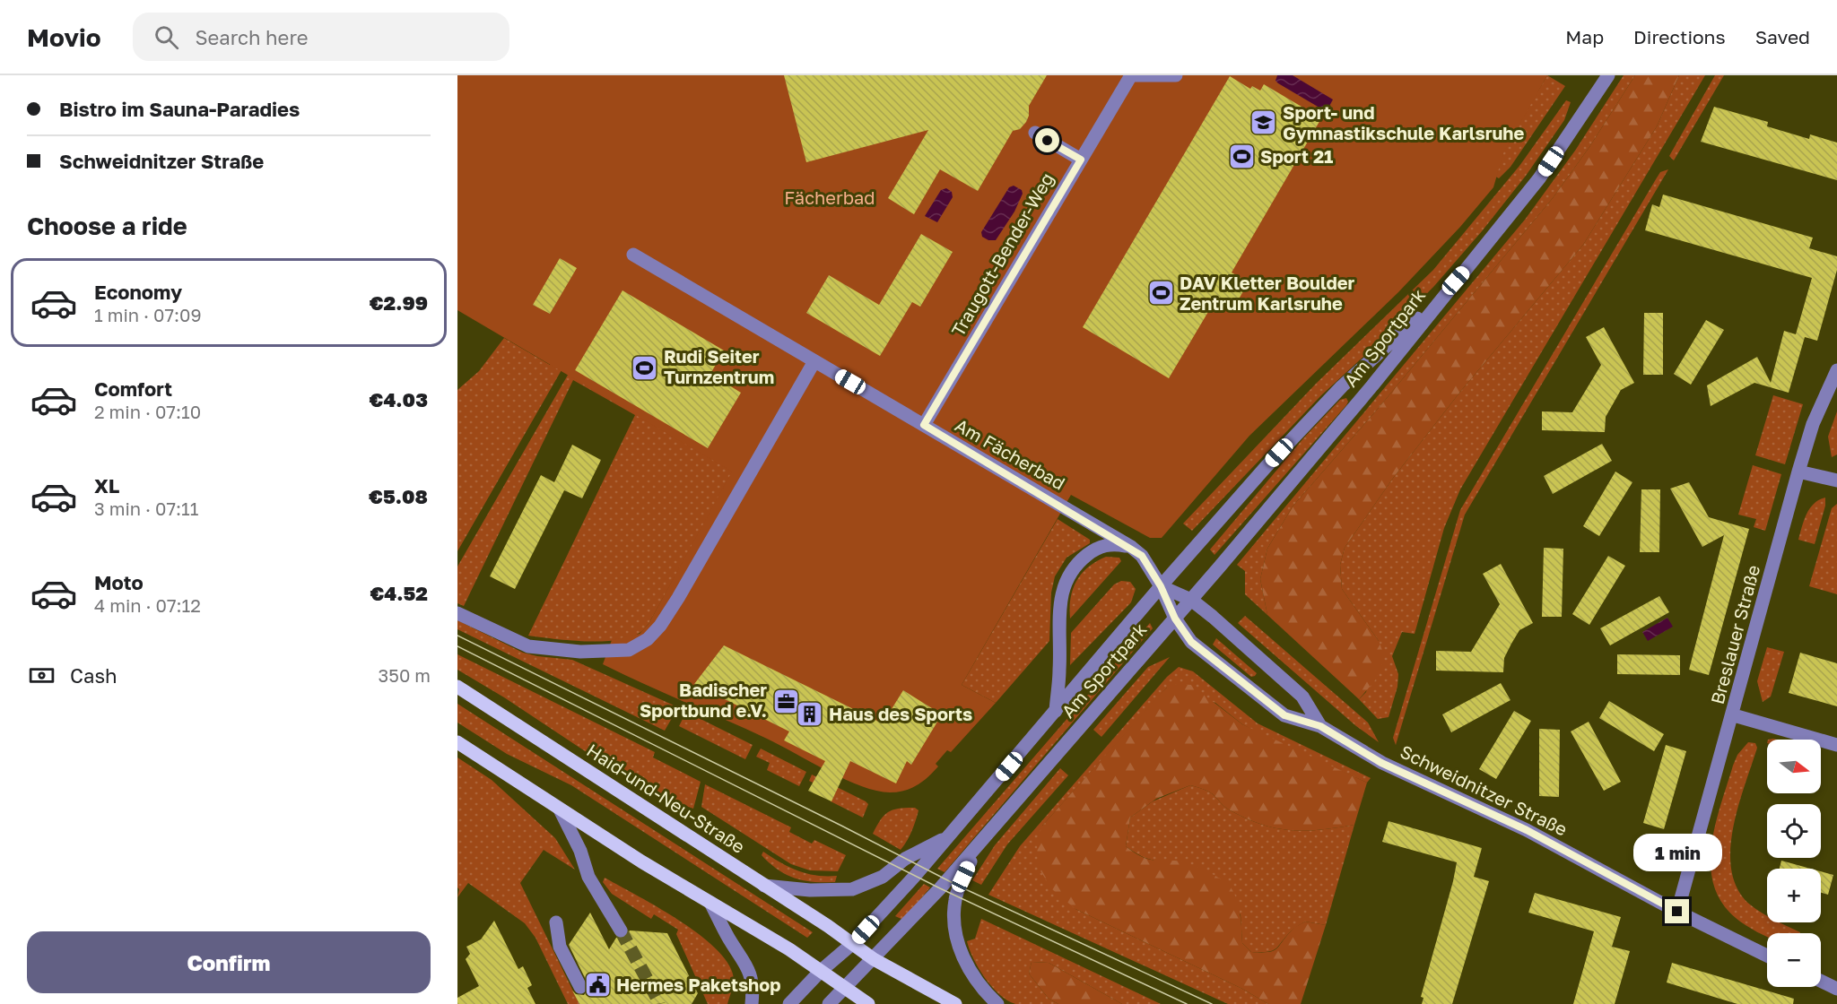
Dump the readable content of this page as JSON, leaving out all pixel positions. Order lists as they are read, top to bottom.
{
  "streets": {
    "main road": ["Haid-und-Neu-Straße"],
    "street": [
      "Traugott-Bender-Weg",
      "Am Sportpark",
      "Am Fächerbad",
      "Breslauer Straße",
      "Schweidnitzer Straße"
    ]
  },
  "crossings": [
    ["Traugott-Bender-Weg", "Am Fächerbad"],
    ["Am Sportpark", "Am Fächerbad"],
    ["Am Sportpark", "Schweidnitzer Straße"],
    ["Am Sportpark", "Haid-und-Neu-Straße"],
    ["Am Fächerbad", "Schweidnitzer Straße"],
    ["Breslauer Straße", "Schweidnitzer Straße"]
  ],
  "parks": ["Fächerbad"],
  "places": {
    "school or university": ["Sport- und Gymnastikschule Karlsruhe"],
    "sports": ["Sport 21", "DAV Kletter Boulder Zentrum Karlsruhe", "Rudi Seiter Turnzentrum"],
    "office": ["Badischer Sportbund e.V."],
    "building": ["Haus des Sports"],
    "public building": ["Hermes Paketshop"]
  },
  "north": "right",
  "page": {
    "header": "Movio",
    "search": "Search here",
    "nav": ["Map", "Directions", "Saved"],
    "banner": ["Bistro im Sauna-Paradies", "Schweidnitzer Straße"],
    "heading": "Choose a ride",
    "list": [
      {
        "name": "Economy",
        "note": "1 min · 07:09",
        "value": "€2.99"
      },
      {
        "name": "Comfort",
        "note": "2 min · 07:10",
        "value": "€4.03"
      },
      {
        "name": "XL",
        "note": "3 min · 07:11",
        "value": "€5.08"
      },
      {
        "name": "Moto",
        "note": "4 min · 07:12",
        "value": "€4.52"
      }
    ],
    "pay": ["Cash", "350 m"],
    "map_buttons": ["+", "−"],
    "bubble": "1 min",
    "buttons": "Confirm"
  }
}
